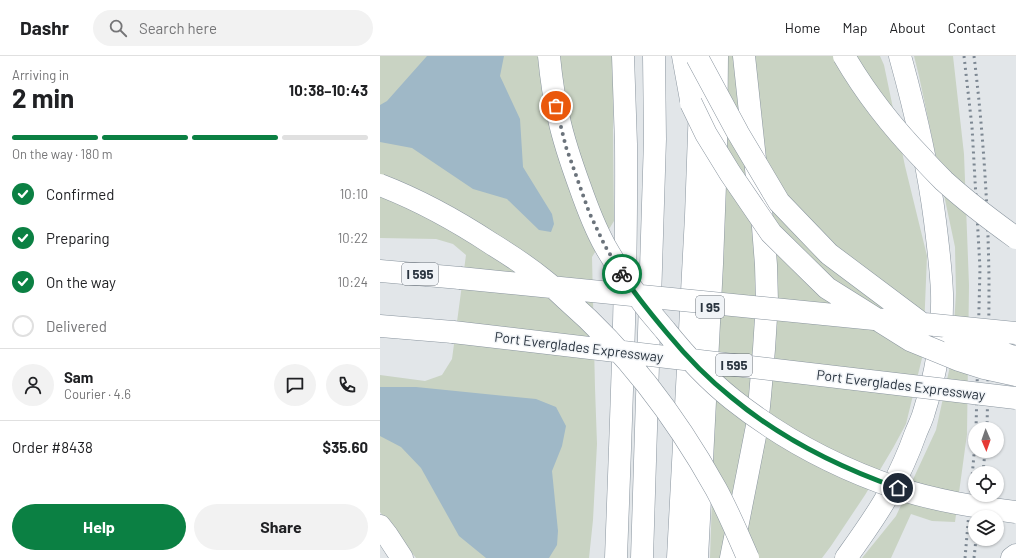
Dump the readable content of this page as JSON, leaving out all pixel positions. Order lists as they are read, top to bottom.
{
  "streets": {
    "highway": ["I 595", "I 95", "Port Everglades Expressway"]
  },
  "north": "bottom",
  "page": {
    "header": "Dashr",
    "search": "Search here",
    "nav": [
      "Home",
      "Map",
      "About",
      "Contact"
    ],
    "heading": ["2 min", "Arriving in", "10:38–10:43"],
    "panel": [
      "Sam",
      "Courier · 4.6",
      "Order #8438",
      "$35.60"
    ],
    "bar": "On the way · 180 m",
    "list": [
      ["Confirmed", "10:10"],
      ["Preparing", "10:22"],
      ["On the way", "10:24"],
      "Delivered"
    ],
    "buttons": ["Help", "Share"]
  }
}
